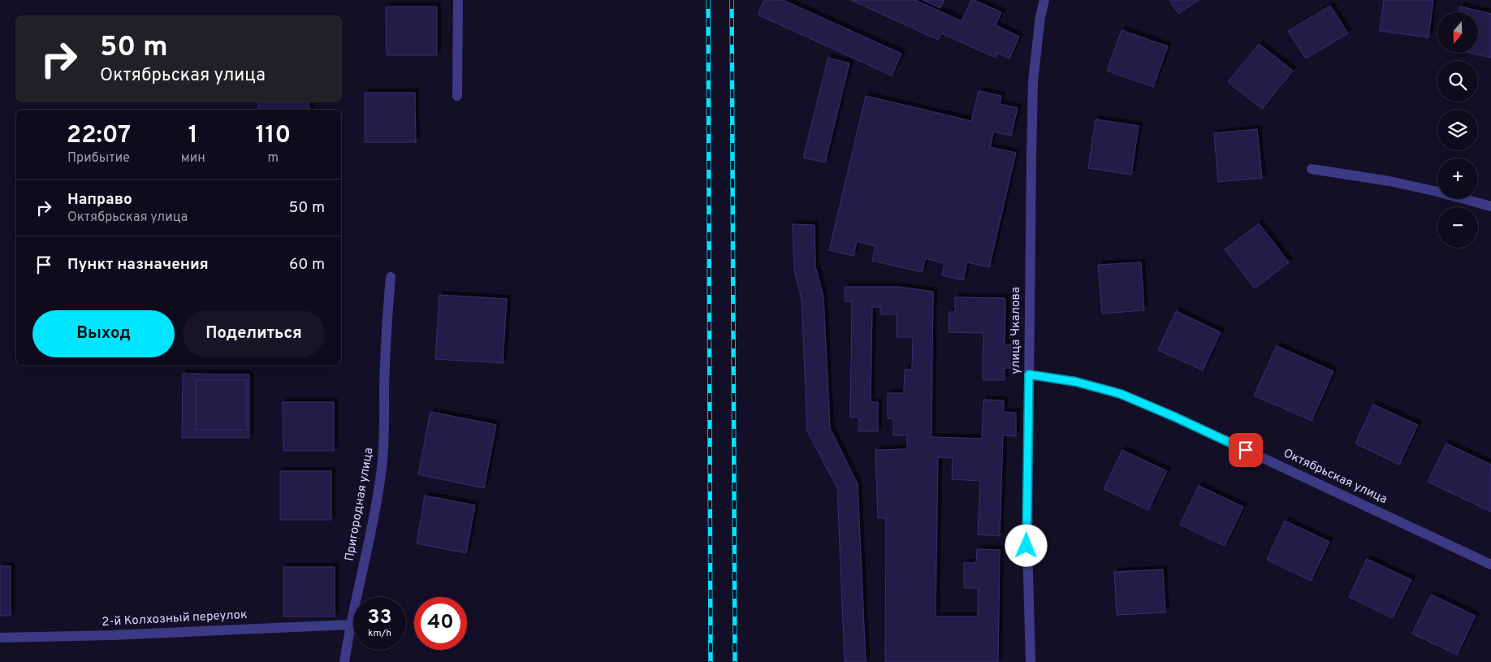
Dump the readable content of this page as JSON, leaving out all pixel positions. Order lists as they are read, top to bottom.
{
  "streets": {
    "street": [
      "улица Чкалова",
      "Октябрьская улица",
      "Пригородная улица",
      "2-й Колхозный переулок"
    ]
  },
  "crossings": [
    ["улица Чкалова", "Октябрьская улица"],
    ["Пригородная улица", "2-й Колхозный переулок"]
  ],
  "north": "bottom",
  "page": {
    "map_buttons": ["+", "−"],
    "turn": ["50 m", "Октябрьская улица"],
    "eta": [
      "22:07",
      "Прибытие",
      "1",
      "мин",
      "110",
      "m"
    ],
    "list": [
      {
        "name": "Направо",
        "note": "Октябрьская улица",
        "value": "50 m"
      },
      {
        "name": "Пункт назначения",
        "value": "60 m"
      }
    ],
    "buttons": ["Выход", "Поделиться"],
    "speed": "33 km/h",
    "limit": "40"
  }
}
